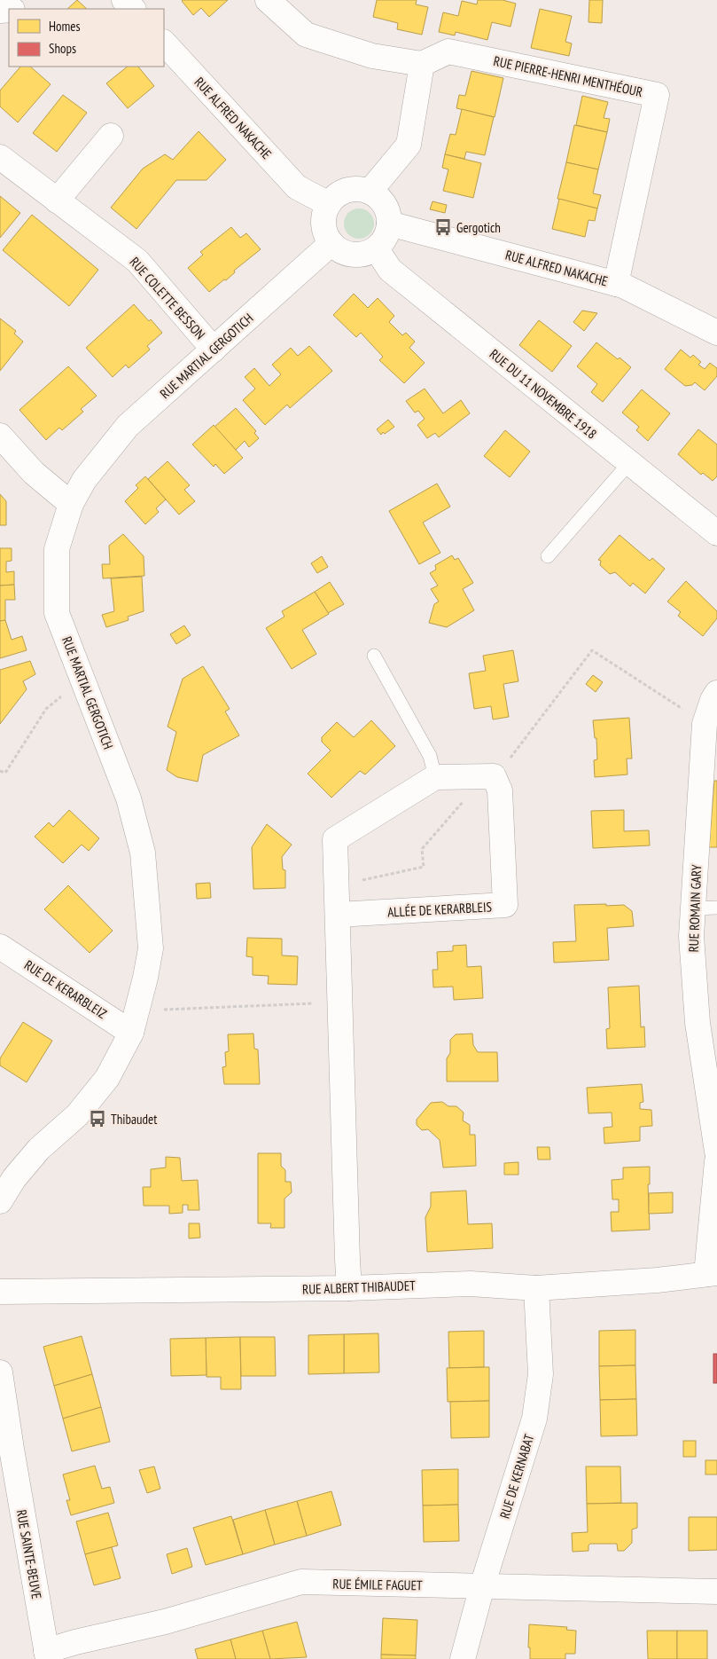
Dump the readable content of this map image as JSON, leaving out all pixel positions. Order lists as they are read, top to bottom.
{
  "streets": {
    "street": [
      "RUE PIERRE-HENRI MENTHÉOUR",
      "RUE ALFRED NAKACHE",
      "RUE COLETTE BESSON",
      "RUE MARTIAL GERGOTICH",
      "RUE DU 11 NOVEMBRE 1918",
      "RUE ROMAIN GARY",
      "ALLÉE DE KERARBLEIS",
      "RUE DE KERARBLEIZ",
      "RUE ALBERT THIBAUDET",
      "RUE DE KERNABAT",
      "RUE SAINTE-BEUVE",
      "RUE ÉMILE FAGUET"
    ]
  },
  "crossings": [
    ["RUE PIERRE-HENRI MENTHÉOUR", "RUE ALFRED NAKACHE"],
    ["RUE ALFRED NAKACHE", "RUE MARTIAL GERGOTICH"],
    ["RUE ALFRED NAKACHE", "RUE DU 11 NOVEMBRE 1918"],
    ["RUE COLETTE BESSON", "RUE MARTIAL GERGOTICH"],
    ["RUE MARTIAL GERGOTICH", "RUE DU 11 NOVEMBRE 1918"],
    ["RUE MARTIAL GERGOTICH", "RUE DE KERARBLEIZ"],
    ["ALLÉE DE KERARBLEIS", "RUE ALBERT THIBAUDET"],
    ["RUE ALBERT THIBAUDET", "RUE DE KERNABAT"],
    ["RUE DE KERNABAT", "RUE ÉMILE FAGUET"],
    ["RUE SAINTE-BEUVE", "RUE ÉMILE FAGUET"]
  ],
  "places": {
    "bus stop": ["Gergotich", "Thibaudet"]
  },
  "legend": ["Homes", "Shops"]
}
